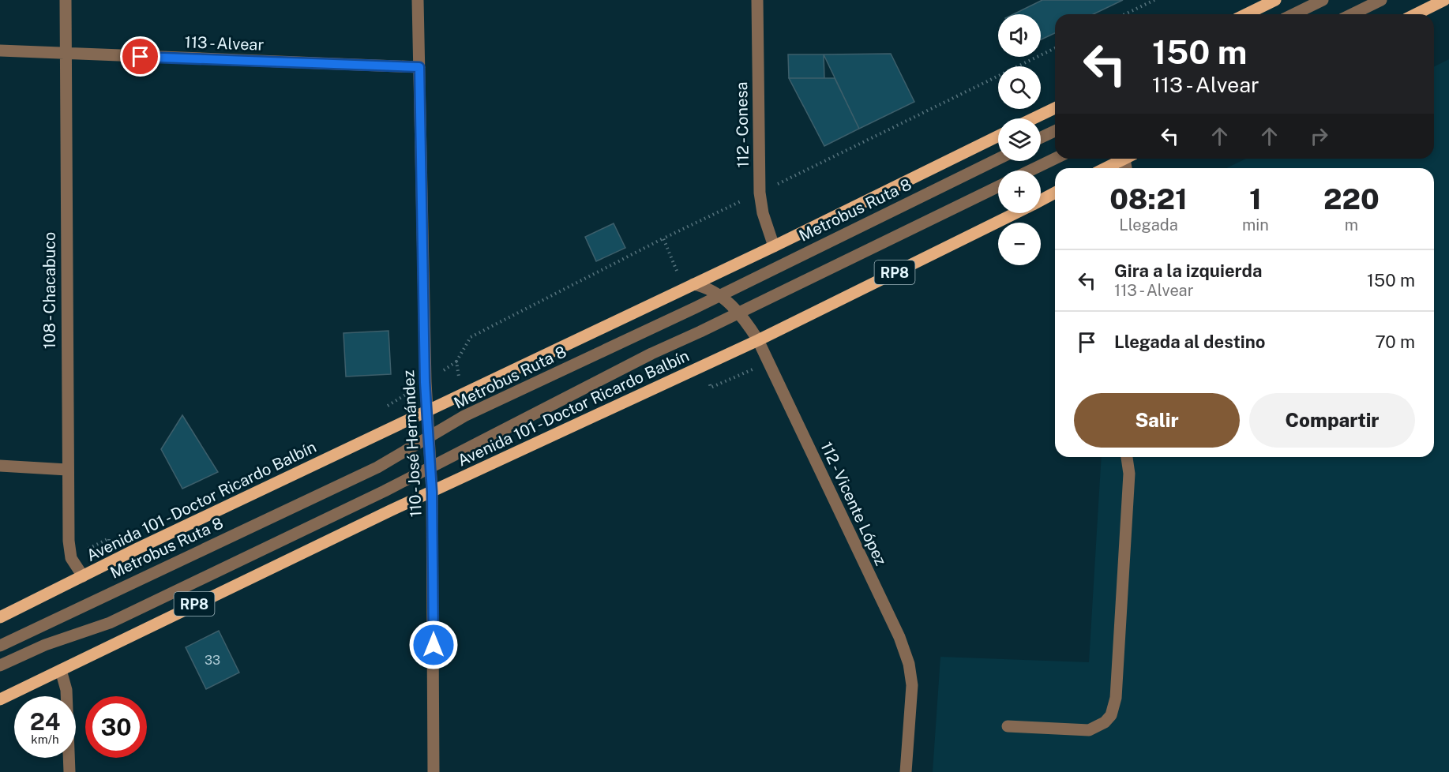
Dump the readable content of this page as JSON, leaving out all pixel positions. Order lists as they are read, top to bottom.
{
  "streets": {
    "main road": ["RP8", "Avenida 101 - Doctor Ricardo Balbín"],
    "street": [
      "113 - Alvear",
      "112 - Conesa",
      "Metrobus Ruta 8",
      "108 - Chacabuco",
      "110 - José Hernández",
      "112 - Vicente López"
    ]
  },
  "crossings": [
    ["113 - Alvear", "108 - Chacabuco"],
    ["113 - Alvear", "110 - José Hernández"],
    ["112 - Conesa", "Avenida 101 - Doctor Ricardo Balbín"],
    ["Metrobus Ruta 8", "110 - José Hernández"],
    ["Metrobus Ruta 8", "112 - Vicente López"],
    ["108 - Chacabuco", "Avenida 101 - Doctor Ricardo Balbín"],
    ["Avenida 101 - Doctor Ricardo Balbín", "110 - José Hernández"],
    ["Avenida 101 - Doctor Ricardo Balbín", "112 - Vicente López"]
  ],
  "house_numbers": ["33"],
  "page": {
    "map_buttons": ["+", "−"],
    "turn": ["150 m", "113 - Alvear"],
    "eta": [
      "08:21",
      "Llegada",
      "1",
      "min",
      "220",
      "m"
    ],
    "list": [
      {
        "name": "Gira a la izquierda",
        "note": "113 - Alvear",
        "value": "150 m"
      },
      {
        "name": "Llegada al destino",
        "value": "70 m"
      }
    ],
    "buttons": ["Salir", "Compartir"],
    "speed": "24 km/h",
    "limit": "30"
  }
}
